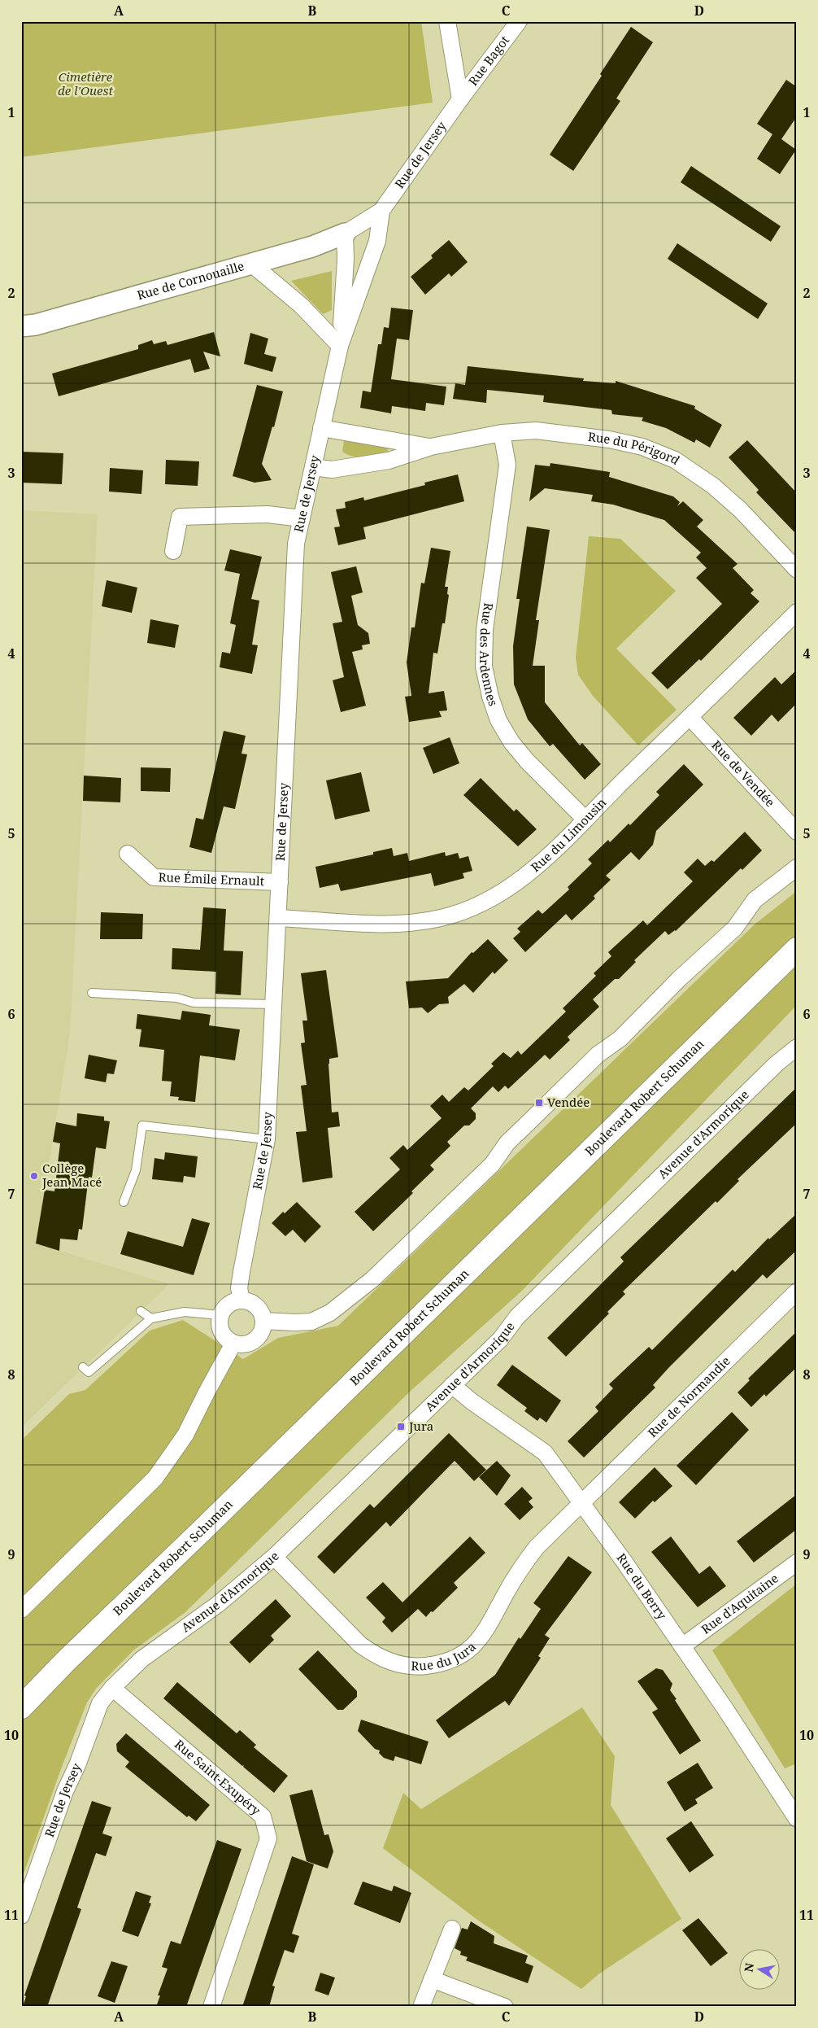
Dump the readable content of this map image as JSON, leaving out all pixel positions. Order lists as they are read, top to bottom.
{
  "streets": {
    "main road": ["Boulevard Robert Schuman"],
    "street": [
      "Rue Bagot",
      "Rue de Jersey",
      "Rue de Cornouaille",
      "Rue du Périgord",
      "Rue des Ardennes",
      "Rue de Vendée",
      "Rue du Limousin",
      "Rue Émile Ernault",
      "Avenue d'Armorique",
      "Rue de Normandie",
      "Rue du Berry",
      "Rue d'Aquitaine",
      "Rue du Jura",
      "Rue Saint-Exupéry"
    ]
  },
  "crossings": [
    ["Rue Bagot", "Rue de Jersey"],
    ["Rue de Jersey", "Rue de Cornouaille"],
    ["Rue de Jersey", "Rue du Périgord"],
    ["Rue de Jersey", "Rue du Limousin"],
    ["Rue de Jersey", "Rue Émile Ernault"],
    ["Rue de Jersey", "Avenue d'Armorique"],
    ["Rue de Jersey", "Rue Saint-Exupéry"],
    ["Rue du Périgord", "Rue des Ardennes"],
    ["Rue des Ardennes", "Rue du Limousin"],
    ["Rue de Vendée", "Rue du Limousin"],
    ["Avenue d'Armorique", "Rue du Berry"],
    ["Avenue d'Armorique", "Rue du Jura"],
    ["Avenue d'Armorique", "Rue Saint-Exupéry"],
    ["Rue de Normandie", "Rue du Berry"],
    ["Rue de Normandie", "Rue du Jura"],
    ["Rue du Berry", "Rue d'Aquitaine"],
    ["Rue du Berry", "Rue du Jura"]
  ],
  "parks": ["Cimetière de l'Ouest"],
  "places": {
    "transit": ["Vendée", "Jura"],
    "other": ["Collège Jean Macé"]
  },
  "north": "left",
  "grid": {
    "columns": [
      "A",
      "B",
      "C",
      "D"
    ],
    "rows": [
      "1",
      "2",
      "3",
      "4",
      "5",
      "6",
      "7",
      "8",
      "9",
      "10",
      "11"
    ]
  }
}
